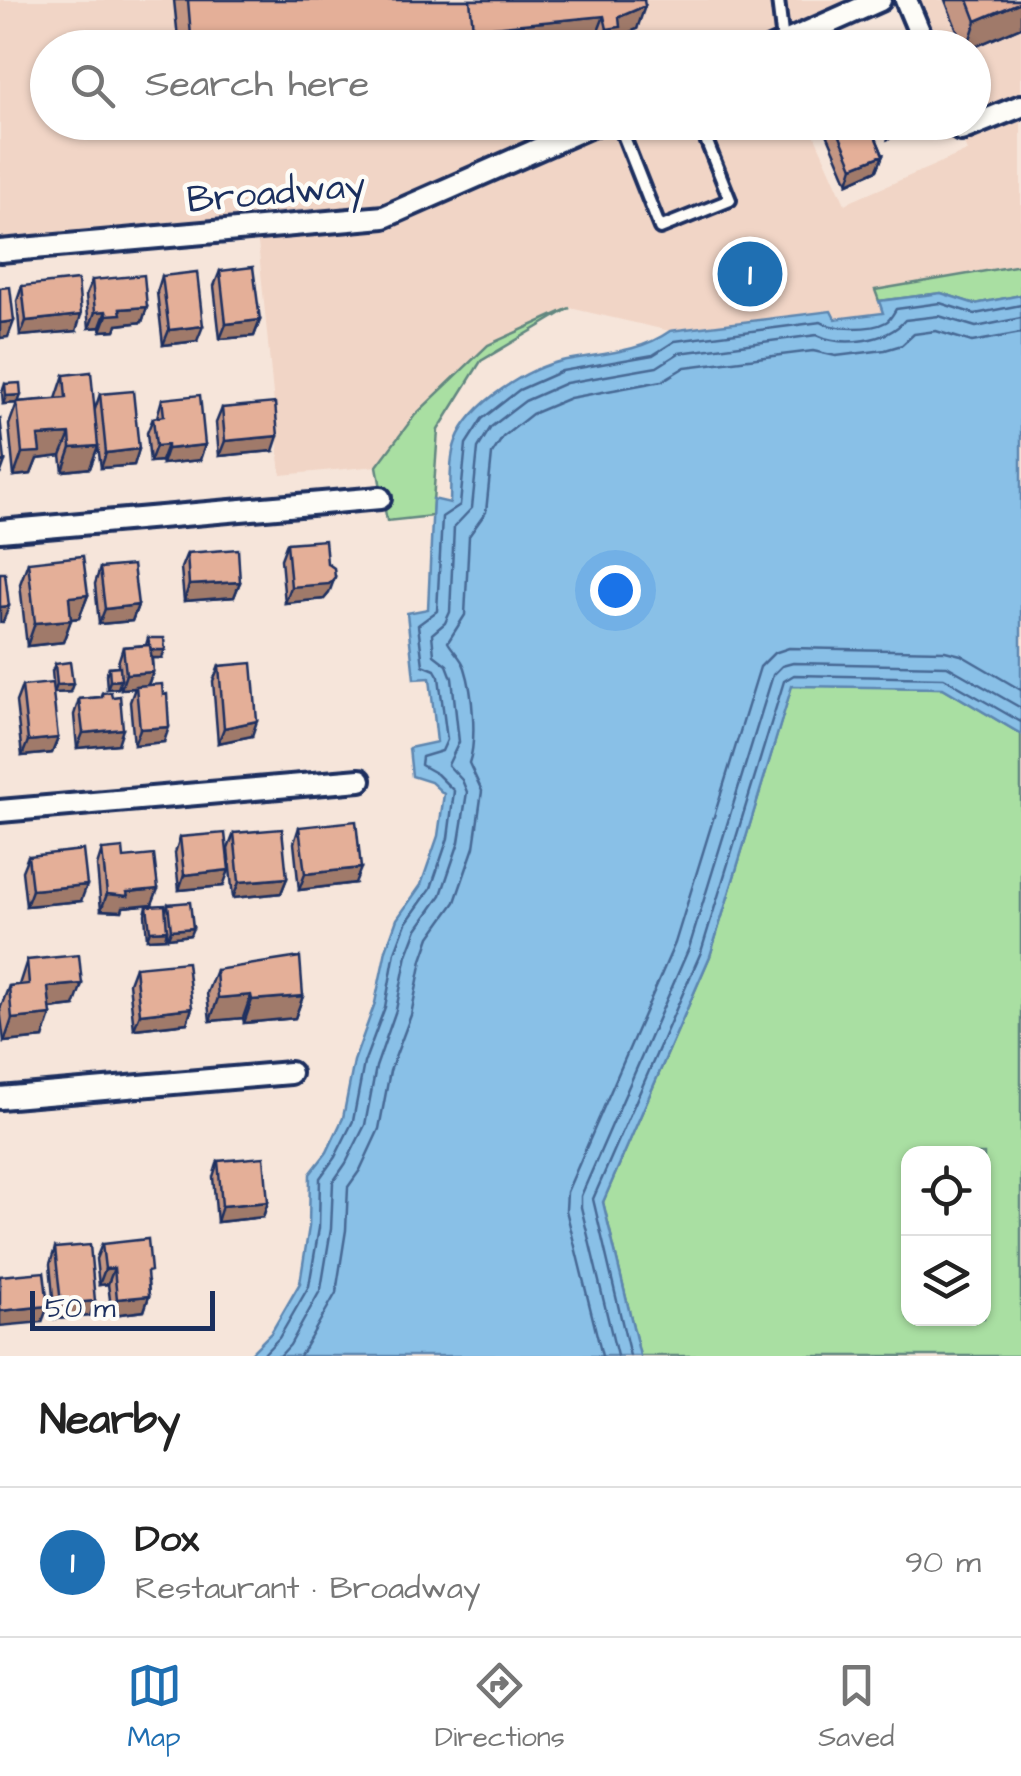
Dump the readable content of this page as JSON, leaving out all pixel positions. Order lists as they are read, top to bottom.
{
  "streets": {
    "street": ["Broadway"]
  },
  "scale_bar": "50 m",
  "page": {
    "search": "Search here",
    "pins": "1",
    "scale": "50 m",
    "heading": "Nearby",
    "list": [
      {
        "mark": "1",
        "name": "Dox",
        "note": "Restaurant · Broadway",
        "value": "90 m"
      }
    ],
    "nav": ["Map", "Directions", "Saved"]
  }
}
